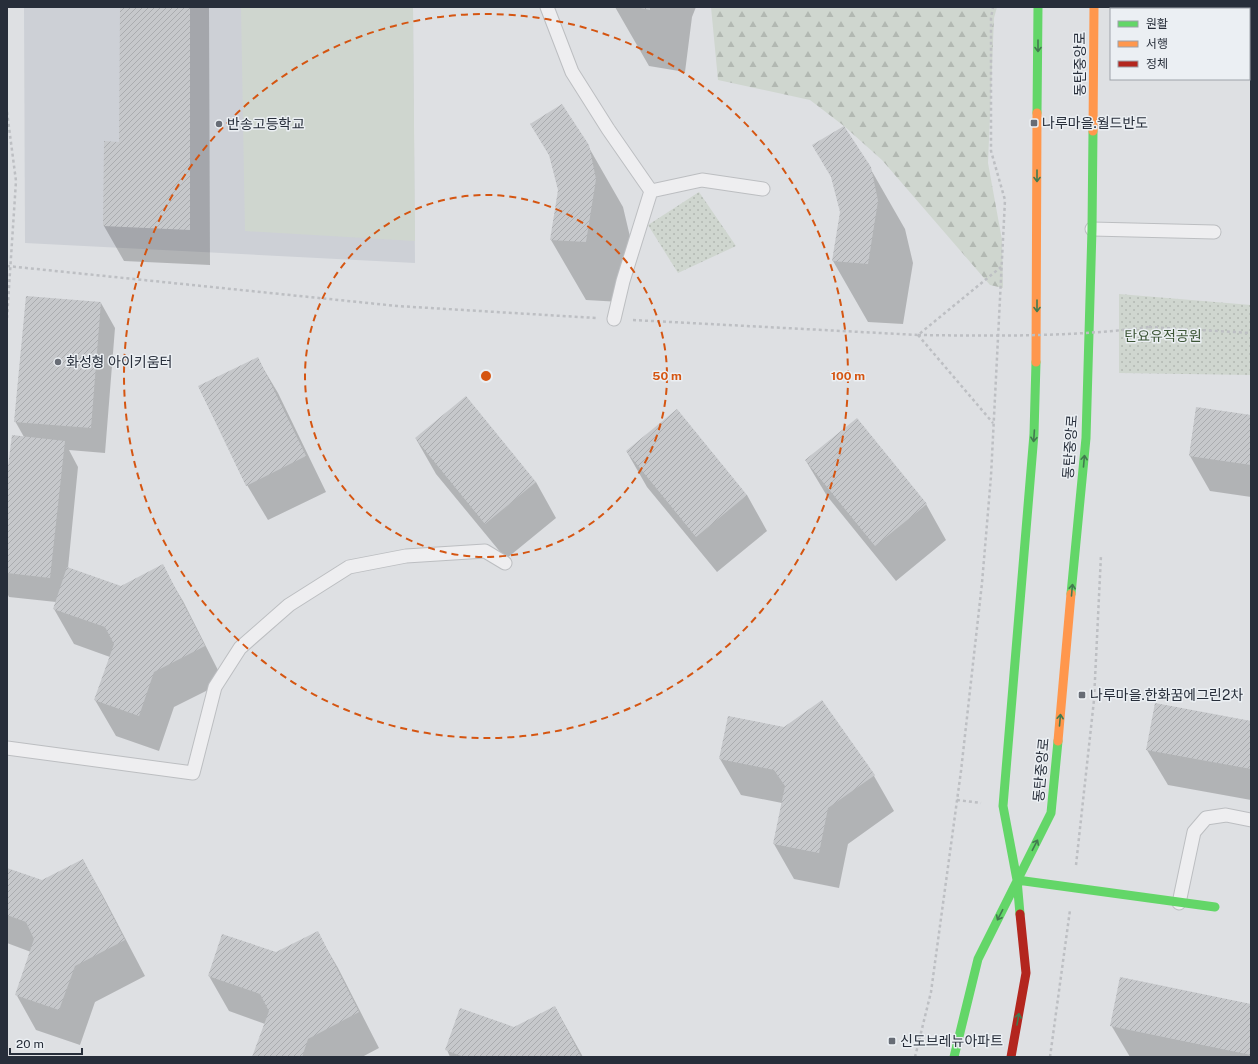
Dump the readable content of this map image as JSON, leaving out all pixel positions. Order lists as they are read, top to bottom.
{
  "streets": {
    "street": ["동탄중앙로"]
  },
  "parks": ["탄요유적공원"],
  "places": {
    "transit": ["나루마을.월드반도", "나루마을.한화꿈에그린2차", "신도브레뉴아파트"],
    "other": ["반송고등학교", "화성형 아이키움터"]
  },
  "legend": ["원활", "서행", "정체"],
  "scale_bar": "20 m",
  "rings": ["50 m", "100 m"]
}
